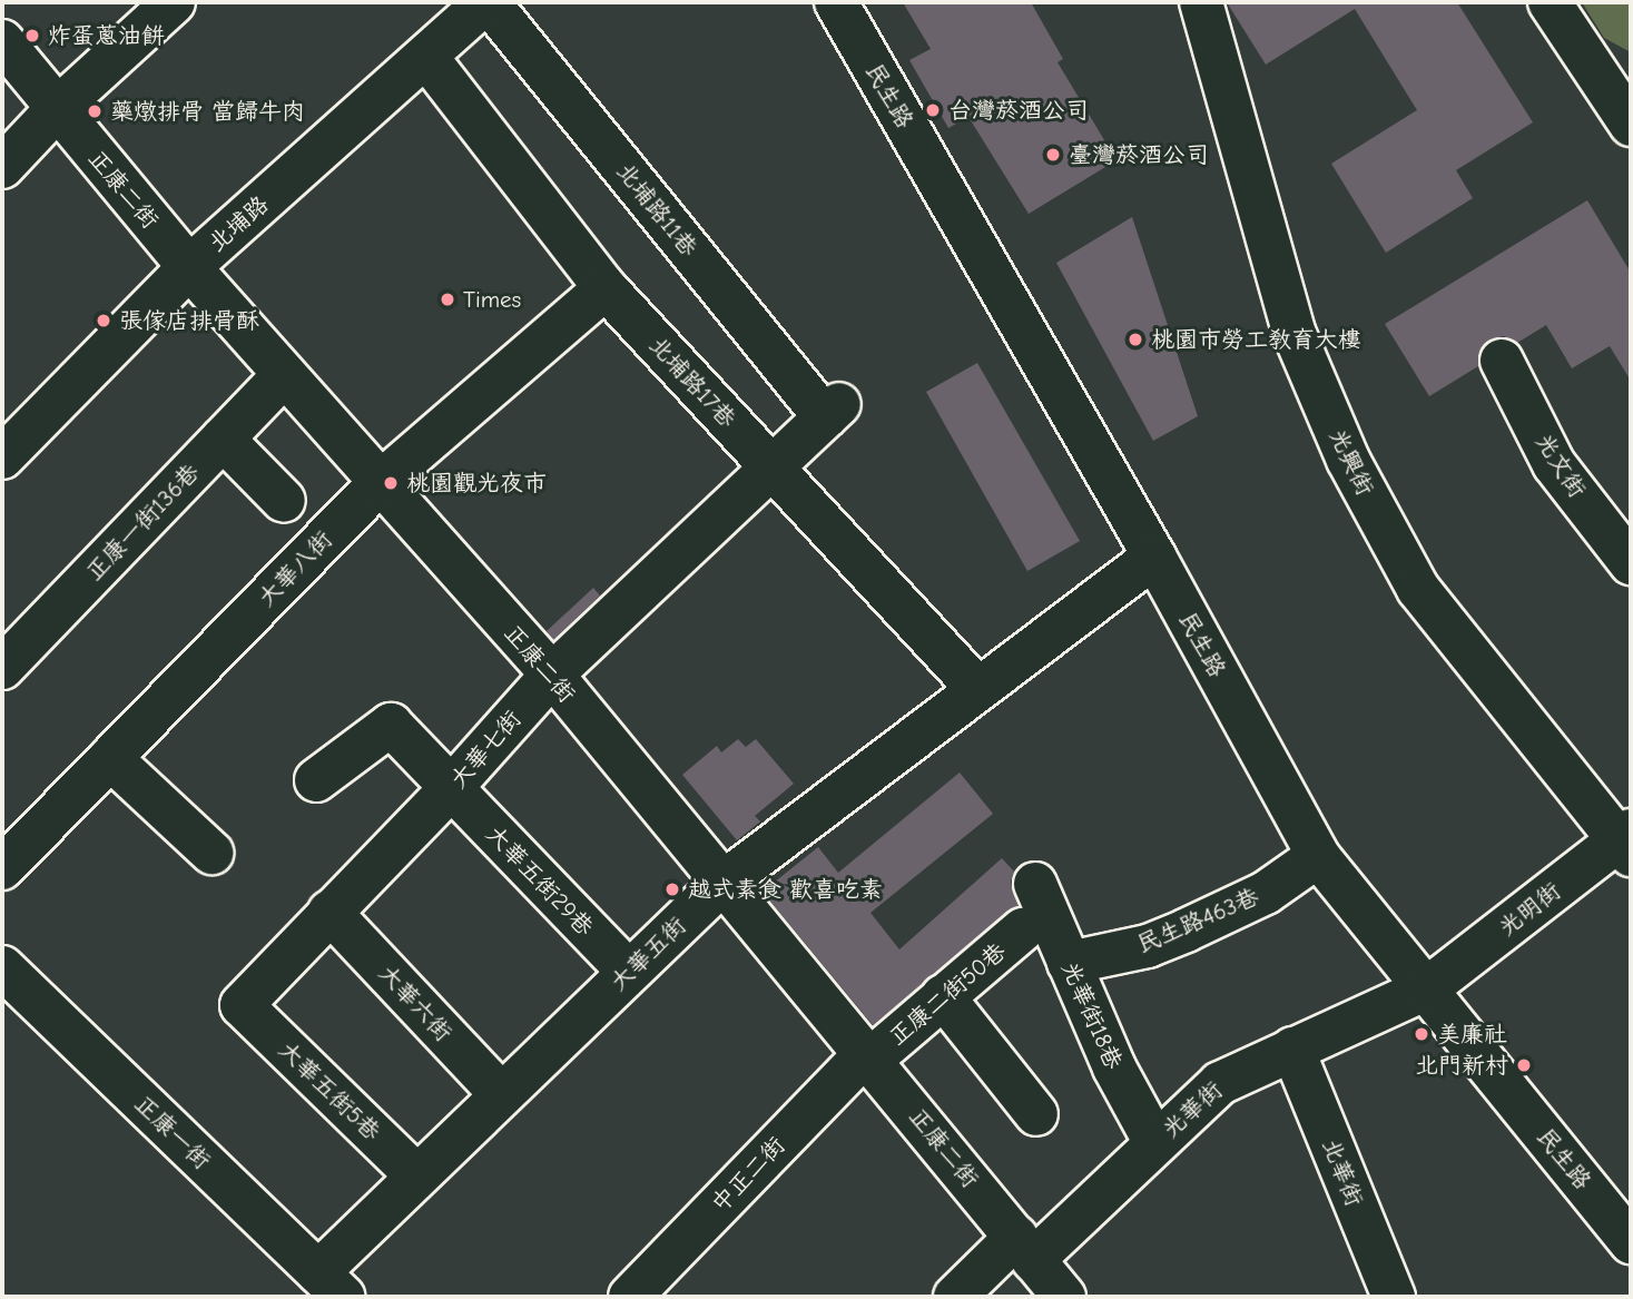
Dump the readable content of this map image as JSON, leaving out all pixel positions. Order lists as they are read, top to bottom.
{
  "streets": {
    "street": [
      "民生路",
      "正康二街",
      "北埔路11巷",
      "北埔路",
      "北埔路17巷",
      "光興街",
      "光文街",
      "正康一街136巷",
      "大華八街",
      "大華七街",
      "大華五街29巷",
      "光明街",
      "民生路463巷",
      "大華五街",
      "正康二街50巷",
      "大華六街",
      "光華街18巷",
      "大華五街5巷",
      "光華街",
      "正康一街",
      "北華街",
      "中正二街"
    ]
  },
  "crossings": [
    ["民生路", "光明街"],
    ["民生路", "民生路463巷"],
    ["民生路", "大華五街"],
    ["民生路", "光華街"],
    ["正康二街", "北埔路"],
    ["正康二街", "正康一街136巷"],
    ["正康二街", "大華八街"],
    ["正康二街", "大華七街"],
    ["正康二街", "大華五街"],
    ["正康二街", "正康二街50巷"],
    ["正康二街", "光華街"],
    ["正康二街", "中正二街"],
    ["北埔路11巷", "北埔路"],
    ["北埔路11巷", "大華七街"],
    ["北埔路", "北埔路17巷"],
    ["北埔路17巷", "大華八街"],
    ["北埔路17巷", "大華七街"],
    ["北埔路17巷", "大華五街"],
    ["光興街", "光明街"],
    ["大華七街", "大華五街29巷"],
    ["大華七街", "大華六街"],
    ["大華七街", "大華五街5巷"],
    ["大華五街29巷", "大華五街"],
    ["光明街", "光華街"],
    ["民生路463巷", "光華街18巷"],
    ["大華五街", "大華六街"],
    ["大華五街", "大華五街5巷"],
    ["大華五街", "正康一街"],
    ["正康二街50巷", "中正二街"],
    ["光華街18巷", "光華街"],
    ["光華街", "北華街"]
  ],
  "places": [
    "炸蛋蔥油餅",
    "台灣菸酒公司",
    "藥燉排骨 當歸牛肉",
    "臺灣菸酒公司",
    "Times",
    "張傢店排骨酥",
    "桃園市勞工教育大樓",
    "桃園觀光夜市",
    "越式素食 歡喜吃素",
    "美廉社",
    "北門新村"
  ]
}
